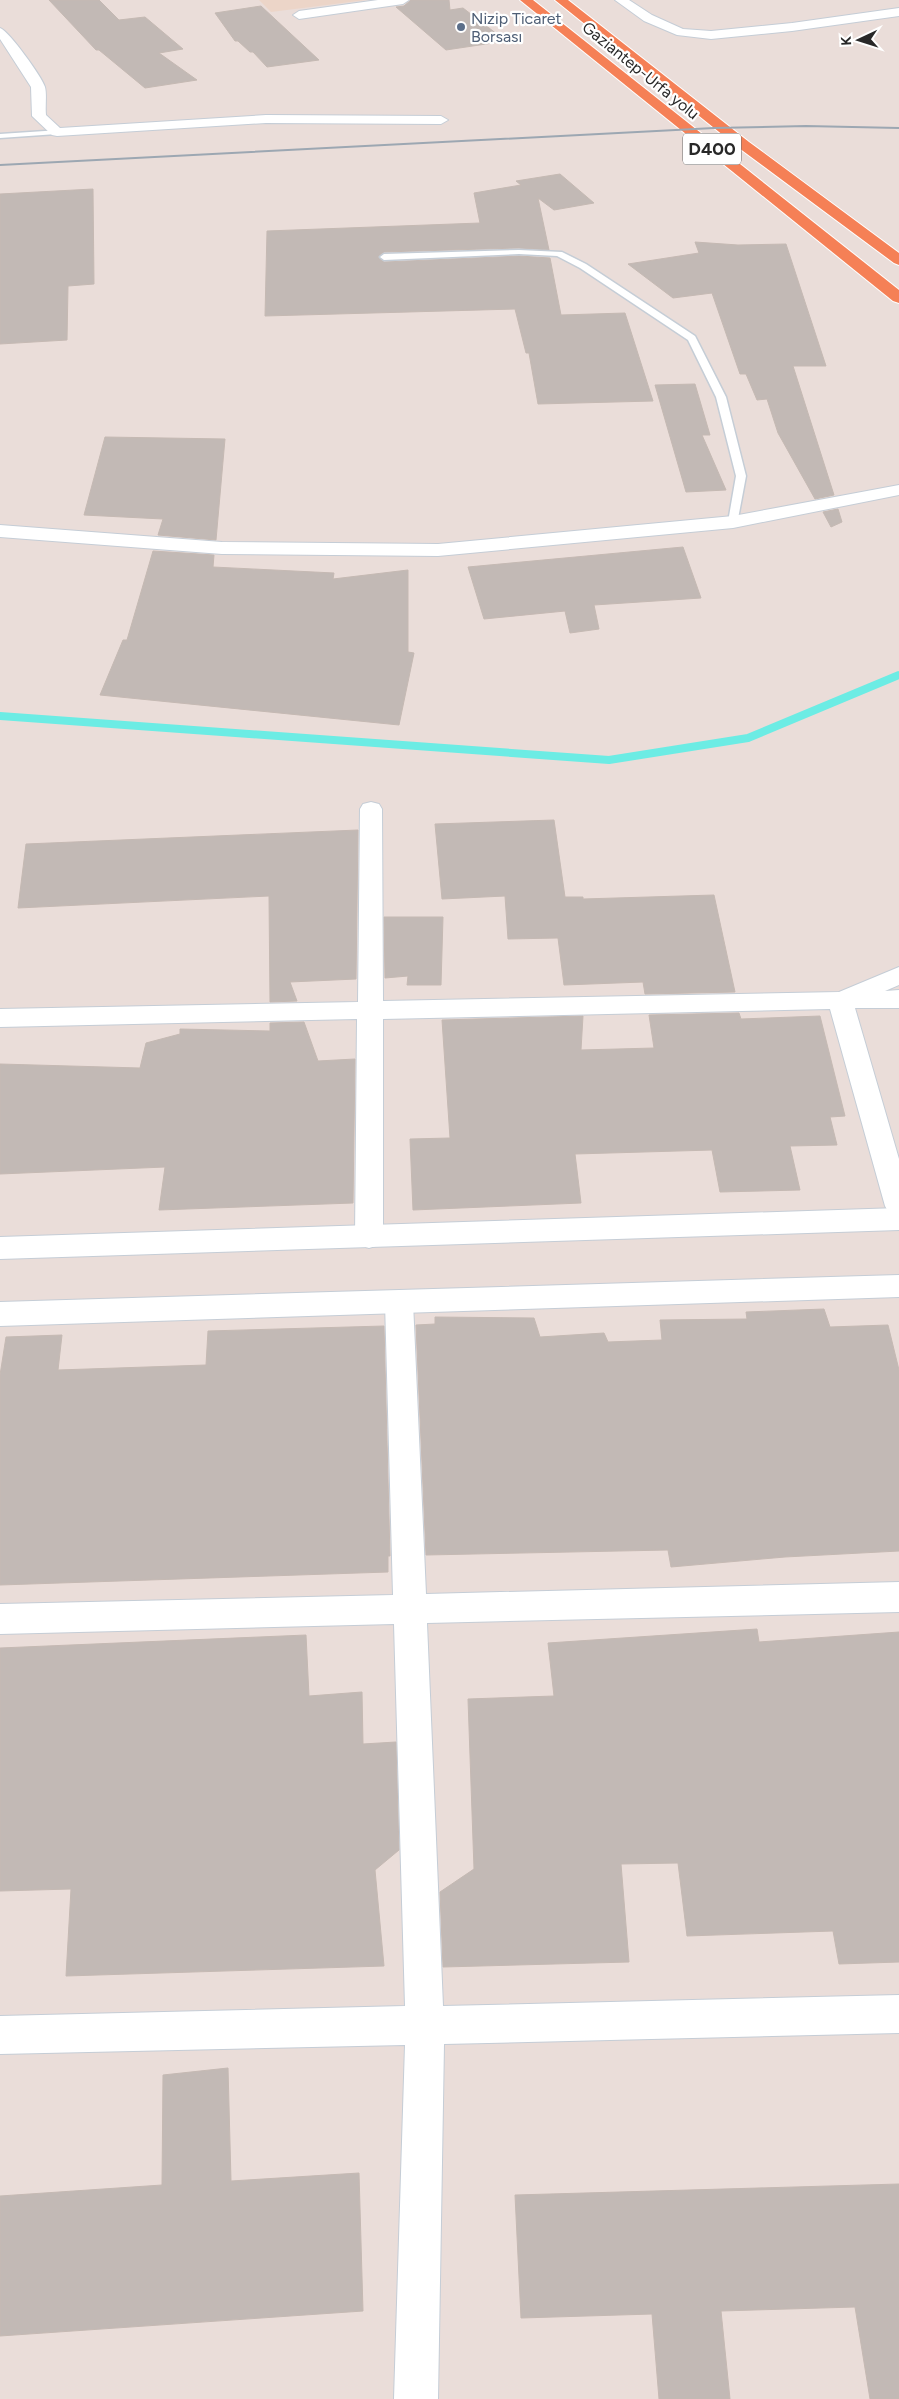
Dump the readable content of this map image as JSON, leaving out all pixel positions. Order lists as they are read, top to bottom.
{
  "streets": {
    "highway": ["Gaziantep-Urfa yolu", "D400"]
  },
  "places": ["Nizip Ticaret Borsası"],
  "north": "left"
}
